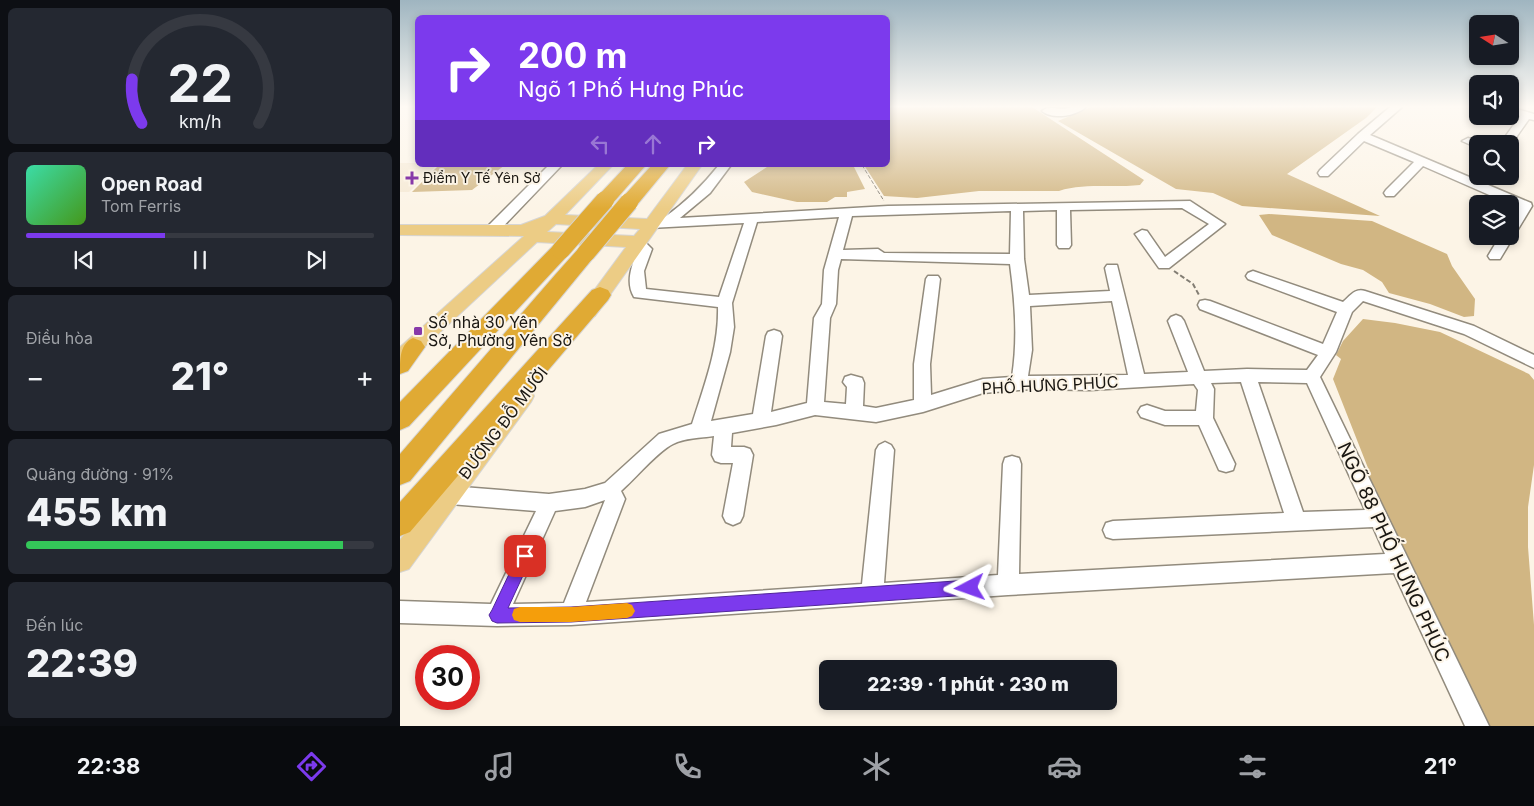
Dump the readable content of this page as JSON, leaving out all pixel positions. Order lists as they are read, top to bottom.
{
  "streets": {
    "main road": ["ĐƯỜNG ĐỖ MƯỜI"],
    "street": ["PHỐ HƯNG PHÚC", "NGÕ 88 PHỐ HƯNG PHÚC"]
  },
  "crossings": [
    ["PHỐ HƯNG PHÚC", "ĐƯỜNG ĐỖ MƯỜI"],
    ["PHỐ HƯNG PHÚC", "NGÕ 88 PHỐ HƯNG PHÚC"]
  ],
  "places": {
    "health": ["Điểm Y Tế Yên Sở"],
    "transit": ["Số nhà 30 Yên Sở, Phường Yên Sở"]
  },
  "north": "left",
  "page": {
    "turn": ["200 m", "Ngõ 1 Phố Hưng Phúc"],
    "song": ["Open Road", "Tom Ferris"],
    "tile": [
      "Điều hòa",
      ["Quãng đường · 91%", "455 km"],
      ["Đến lúc", "22:39"]
    ],
    "heat": ["−", "21°", "+"],
    "limit": "30",
    "trip": "22:39 · 1 phút · 230 m",
    "tabs": ["22:38", "21°"],
    "gauge": ["22", "km/h"]
  }
}
